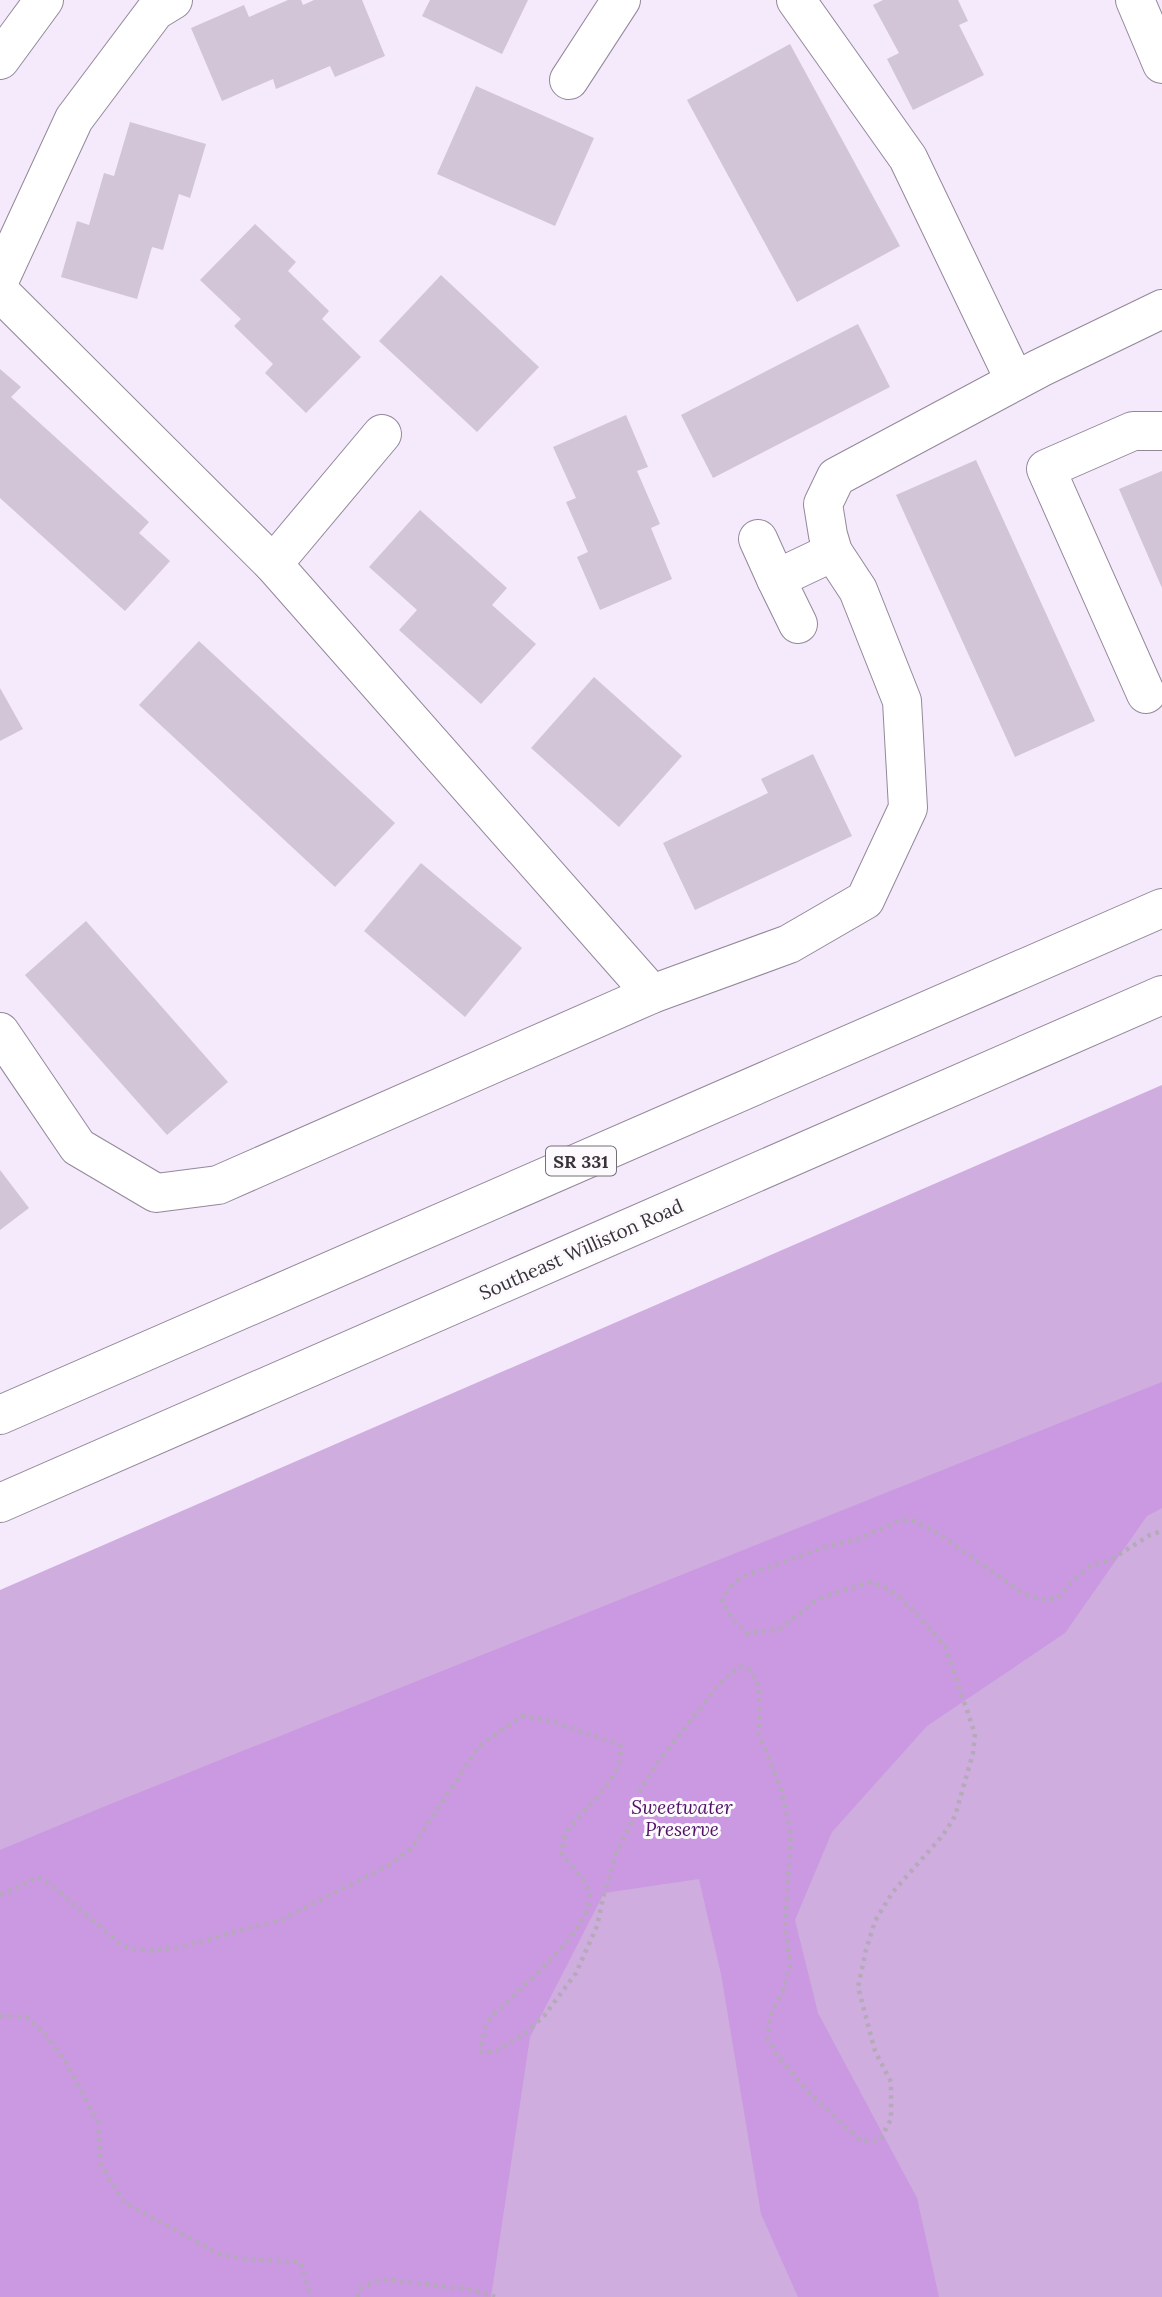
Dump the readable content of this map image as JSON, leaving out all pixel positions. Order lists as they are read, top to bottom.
{
  "streets": {
    "main road": ["SR 331", "Southeast Williston Road"]
  },
  "parks": ["Sweetwater Preserve"]
}
